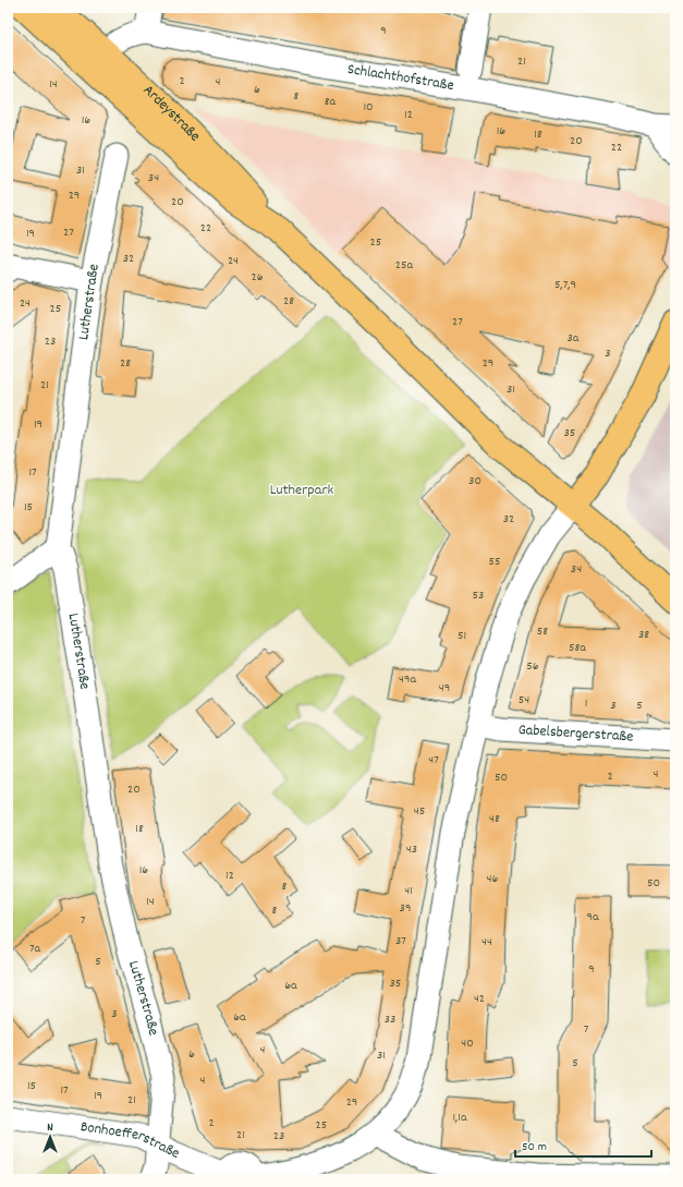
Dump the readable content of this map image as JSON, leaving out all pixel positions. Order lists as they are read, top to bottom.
{
  "streets": {
    "main road": ["Ardeystraße"],
    "street": [
      "Schlachthofstraße",
      "Lutherstraße",
      "Gabelsbergerstraße",
      "Bonhoefferstraße"
    ]
  },
  "crossings": [
    ["Lutherstraße", "Bonhoefferstraße"]
  ],
  "parks": ["Lutherpark"],
  "house_numbers": [
    "9",
    "21",
    "2",
    "4",
    "14",
    "6",
    "8",
    "8a",
    "10",
    "12",
    "16",
    "16",
    "18",
    "20",
    "22",
    "31",
    "34",
    "29",
    "20",
    "22",
    "27",
    "19",
    "25",
    "32",
    "24",
    "25a",
    "26",
    "5,7,9",
    "28",
    "24",
    "25",
    "27",
    "3a",
    "23",
    "3",
    "28",
    "29",
    "21",
    "31",
    "19",
    "35",
    "17",
    "30",
    "15",
    "32",
    "55",
    "34",
    "53",
    "58",
    "38",
    "51",
    "58a",
    "56",
    "49a",
    "49",
    "54",
    "1",
    "3",
    "5",
    "47",
    "4",
    "2",
    "50",
    "20",
    "45",
    "48",
    "18",
    "43",
    "16",
    "12",
    "46",
    "50",
    "8",
    "41",
    "14",
    "39",
    "8",
    "9a",
    "7",
    "37",
    "44",
    "7a",
    "5",
    "9",
    "35",
    "6a",
    "42",
    "3",
    "6a",
    "33",
    "7",
    "40",
    "4",
    "6",
    "31",
    "5",
    "4",
    "15",
    "17",
    "19",
    "21",
    "29",
    "1,1a",
    "2",
    "25",
    "21",
    "23"
  ],
  "scale_bar": "50 m",
  "north": "top"
}
